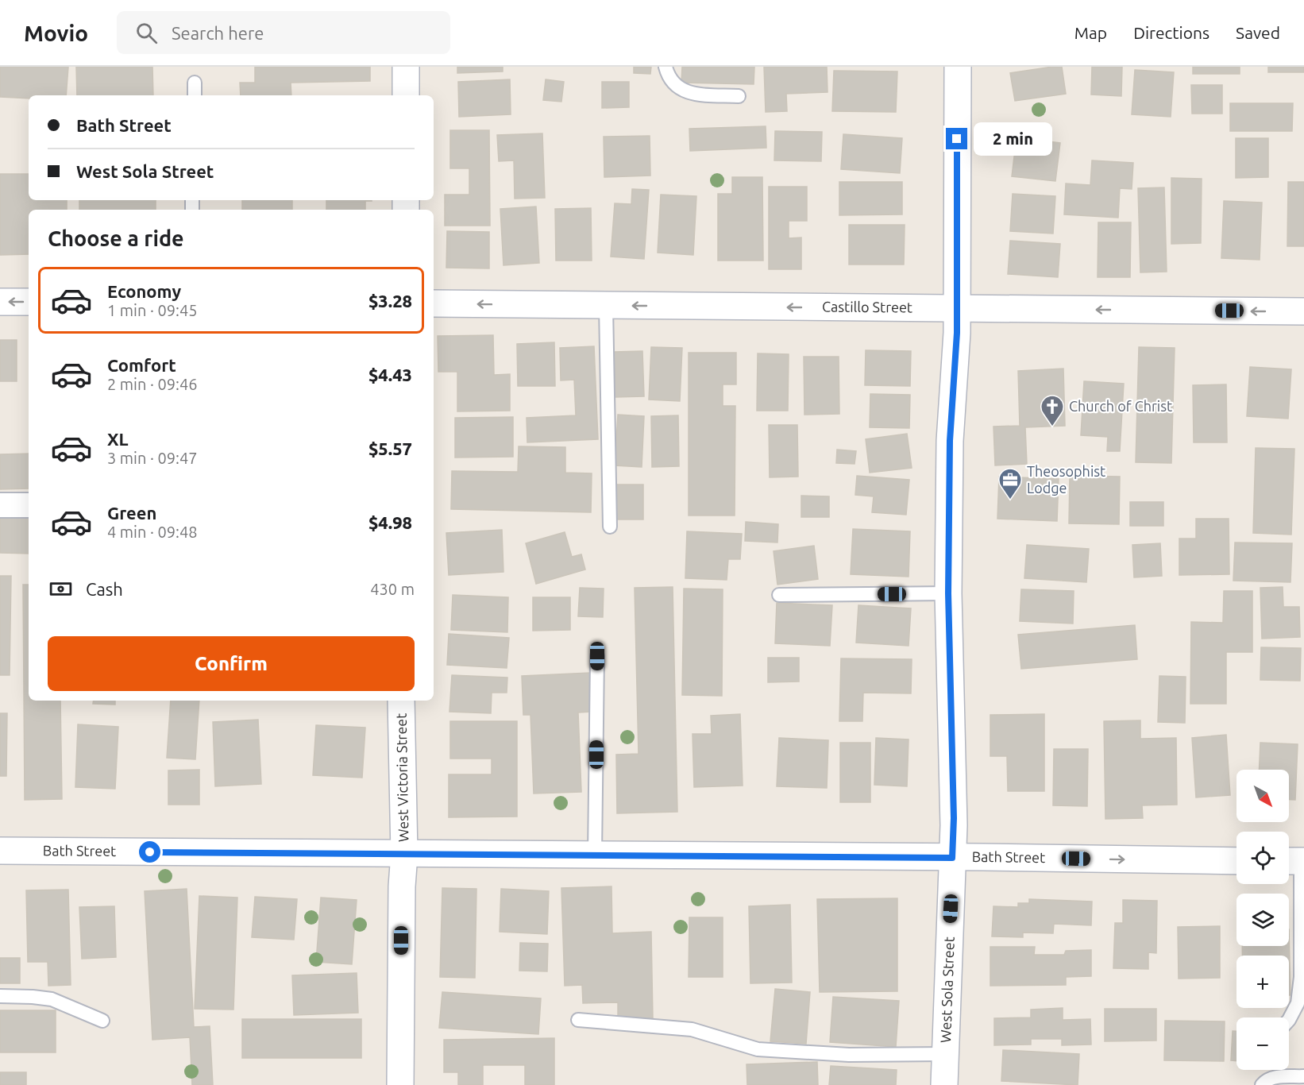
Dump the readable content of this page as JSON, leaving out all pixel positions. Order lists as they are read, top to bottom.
{
  "streets": {
    "street": [
      "Castillo Street",
      "West Victoria Street",
      "Bath Street",
      "West Sola Street"
    ]
  },
  "crossings": [
    ["Castillo Street", "West Sola Street"],
    ["West Victoria Street", "Bath Street"],
    ["Bath Street", "West Sola Street"]
  ],
  "one_way": ["Castillo Street"],
  "places": {
    "church": ["Church of Christ"],
    "office": ["Theosophist Lodge"]
  },
  "north": "bottom right",
  "page": {
    "header": "Movio",
    "search": "Search here",
    "nav": ["Map", "Directions", "Saved"],
    "banner": ["Bath Street", "West Sola Street"],
    "bubble": "2 min",
    "heading": "Choose a ride",
    "list": [
      {
        "name": "Economy",
        "note": "1 min · 09:45",
        "value": "$3.28"
      },
      {
        "name": "Comfort",
        "note": "2 min · 09:46",
        "value": "$4.43"
      },
      {
        "name": "XL",
        "note": "3 min · 09:47",
        "value": "$5.57"
      },
      {
        "name": "Green",
        "note": "4 min · 09:48",
        "value": "$4.98"
      }
    ],
    "pay": ["Cash", "430 m"],
    "buttons": "Confirm",
    "map_buttons": ["+", "−"]
  }
}
